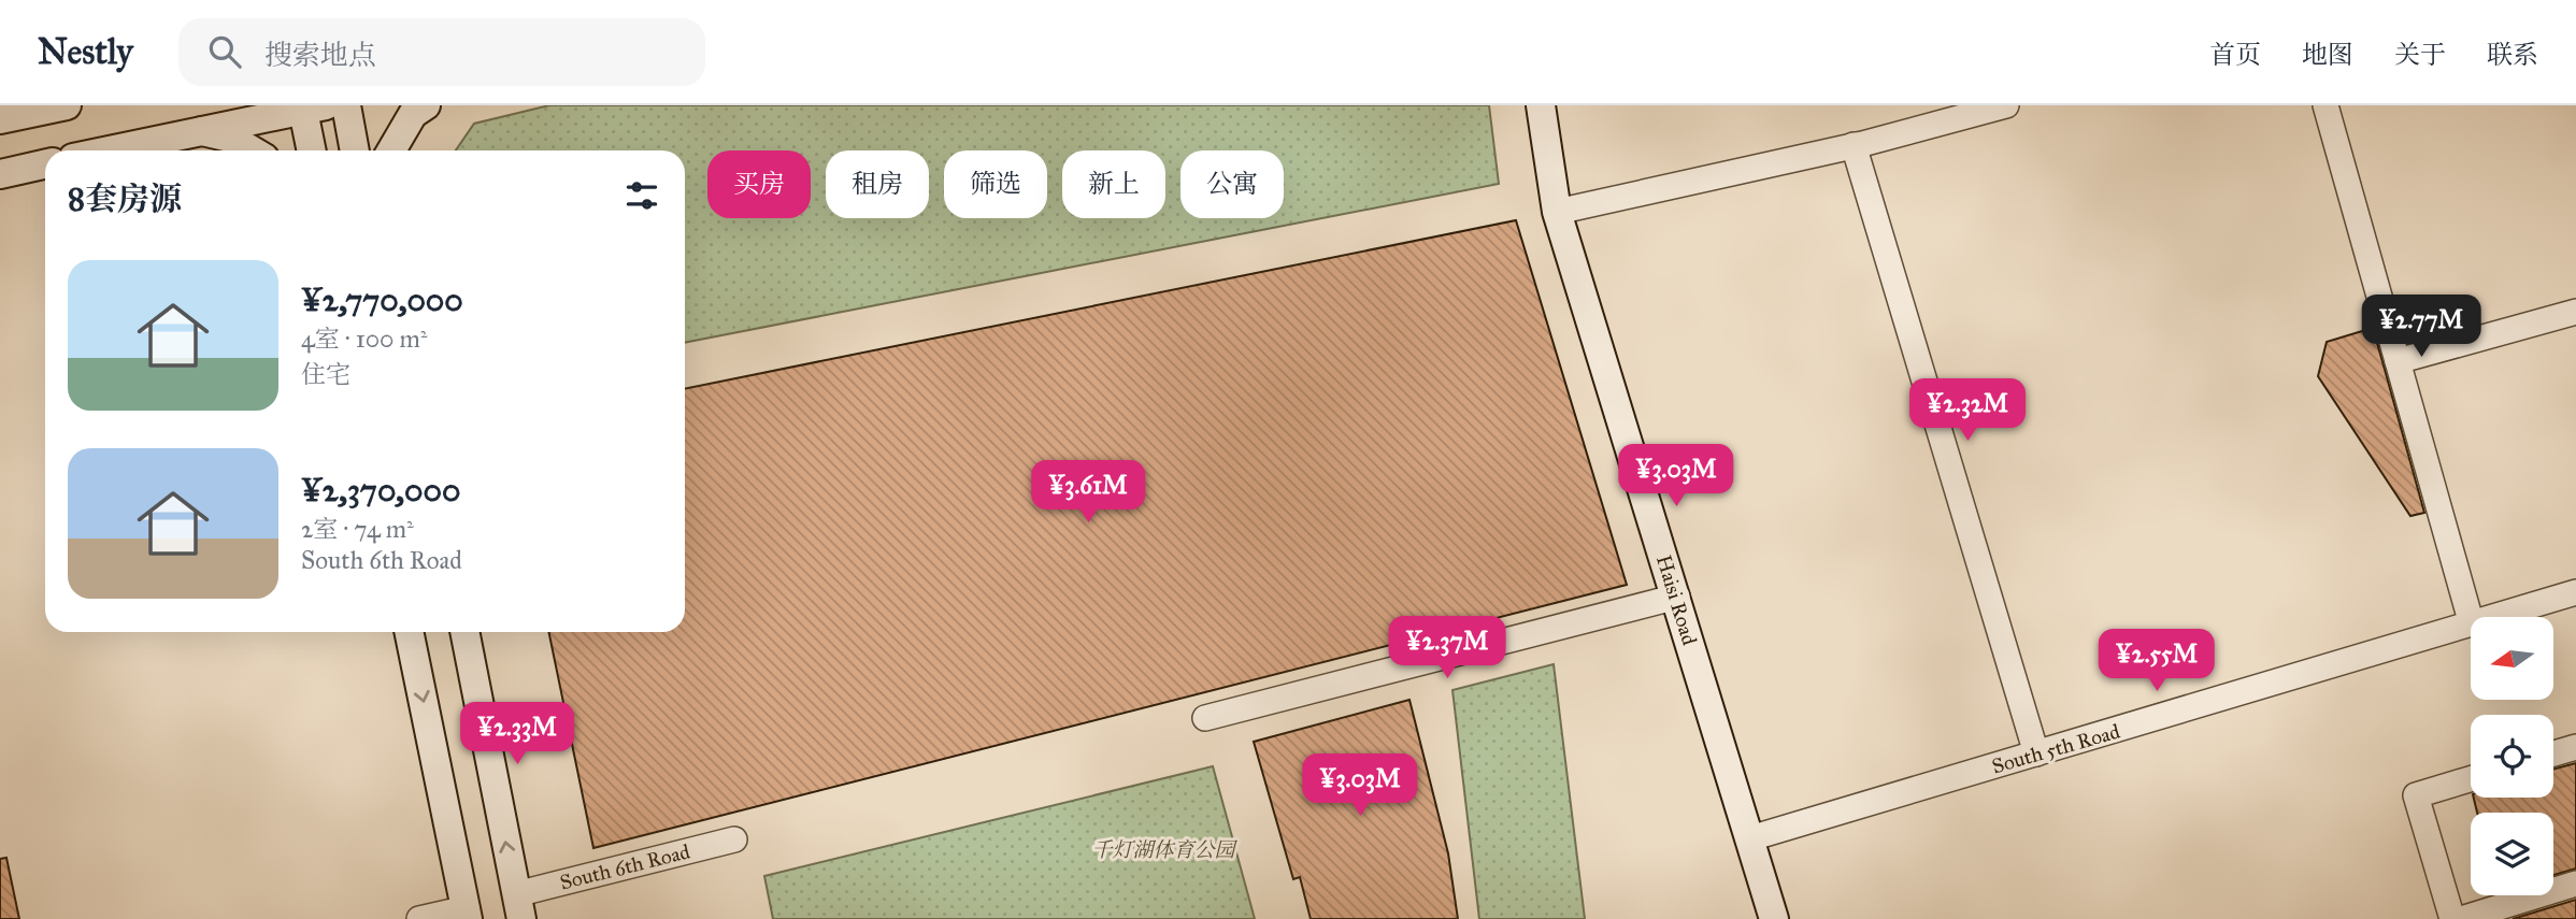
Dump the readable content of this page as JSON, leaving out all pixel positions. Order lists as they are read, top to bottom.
{
  "streets": {
    "main road": ["Haisi Road"],
    "street": ["South 5th Road", "South 6th Road"]
  },
  "crossings": [
    ["Haisi Road", "South 5th Road"]
  ],
  "parks": ["千灯湖体育公园"],
  "north": "left",
  "page": {
    "header": "Nestly",
    "search": "搜索地点",
    "nav": [
      "首页",
      "地图",
      "关于",
      "联系"
    ],
    "chip": [
      "买房",
      "租房",
      "筛选",
      "新上",
      "公寓"
    ],
    "heading": "8套房源",
    "list": [
      {
        "name": "¥2,770,000",
        "note": "4室 · 100 m² · 住宅"
      },
      {
        "name": "¥2,370,000",
        "note": "2室 · 74 m² · South 6th Road"
      }
    ],
    "price": [
      "¥2.77M",
      "¥2.32M",
      "¥3.03M",
      "¥3.61M",
      "¥2.37M",
      "¥2.55M",
      "¥2.33M",
      "¥3.03M"
    ]
  }
}
